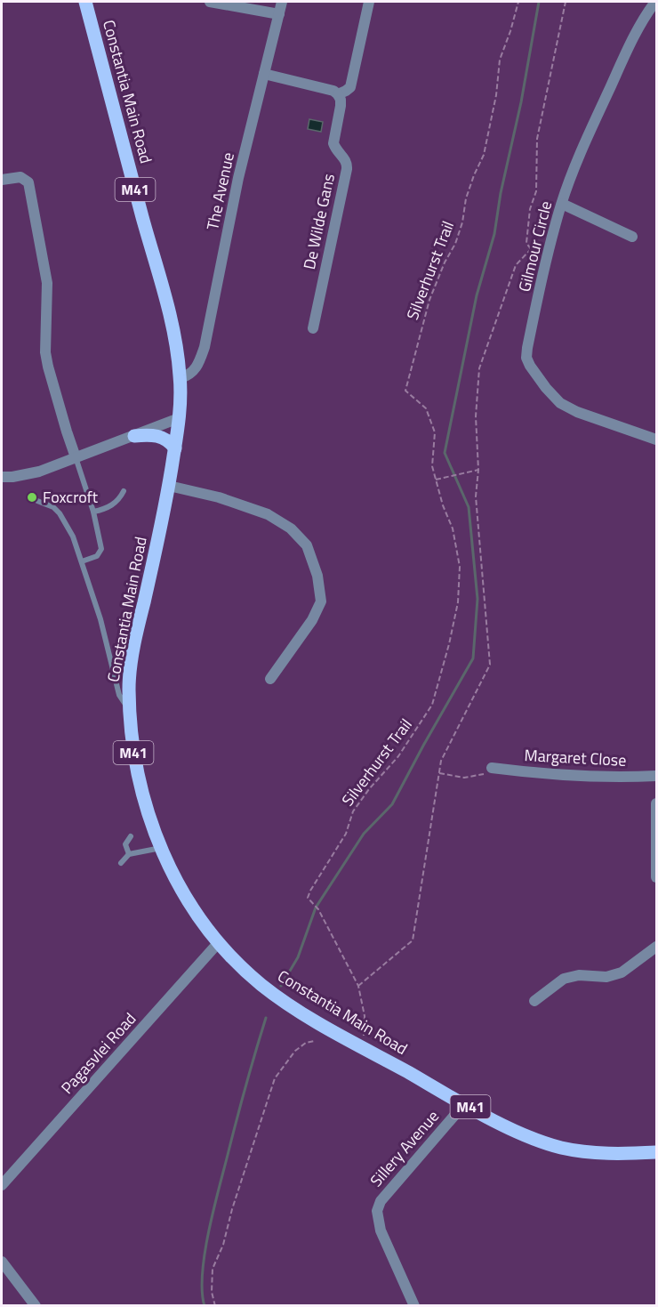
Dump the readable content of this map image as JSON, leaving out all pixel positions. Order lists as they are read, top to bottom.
{
  "streets": {
    "main road": ["Constantia Main Road", "M41"],
    "street": [
      "The Avenue",
      "De Wilde Gans",
      "Gilmour Circle",
      "Margaret Close",
      "Pagasvlei Road",
      "Sillery Avenue"
    ],
    "path": ["Silverhurst Trail"]
  },
  "crossings": [
    ["Constantia Main Road", "The Avenue"],
    ["Constantia Main Road", "Pagasvlei Road"],
    ["Constantia Main Road", "Sillery Avenue"]
  ],
  "places": ["Foxcroft"]
}
